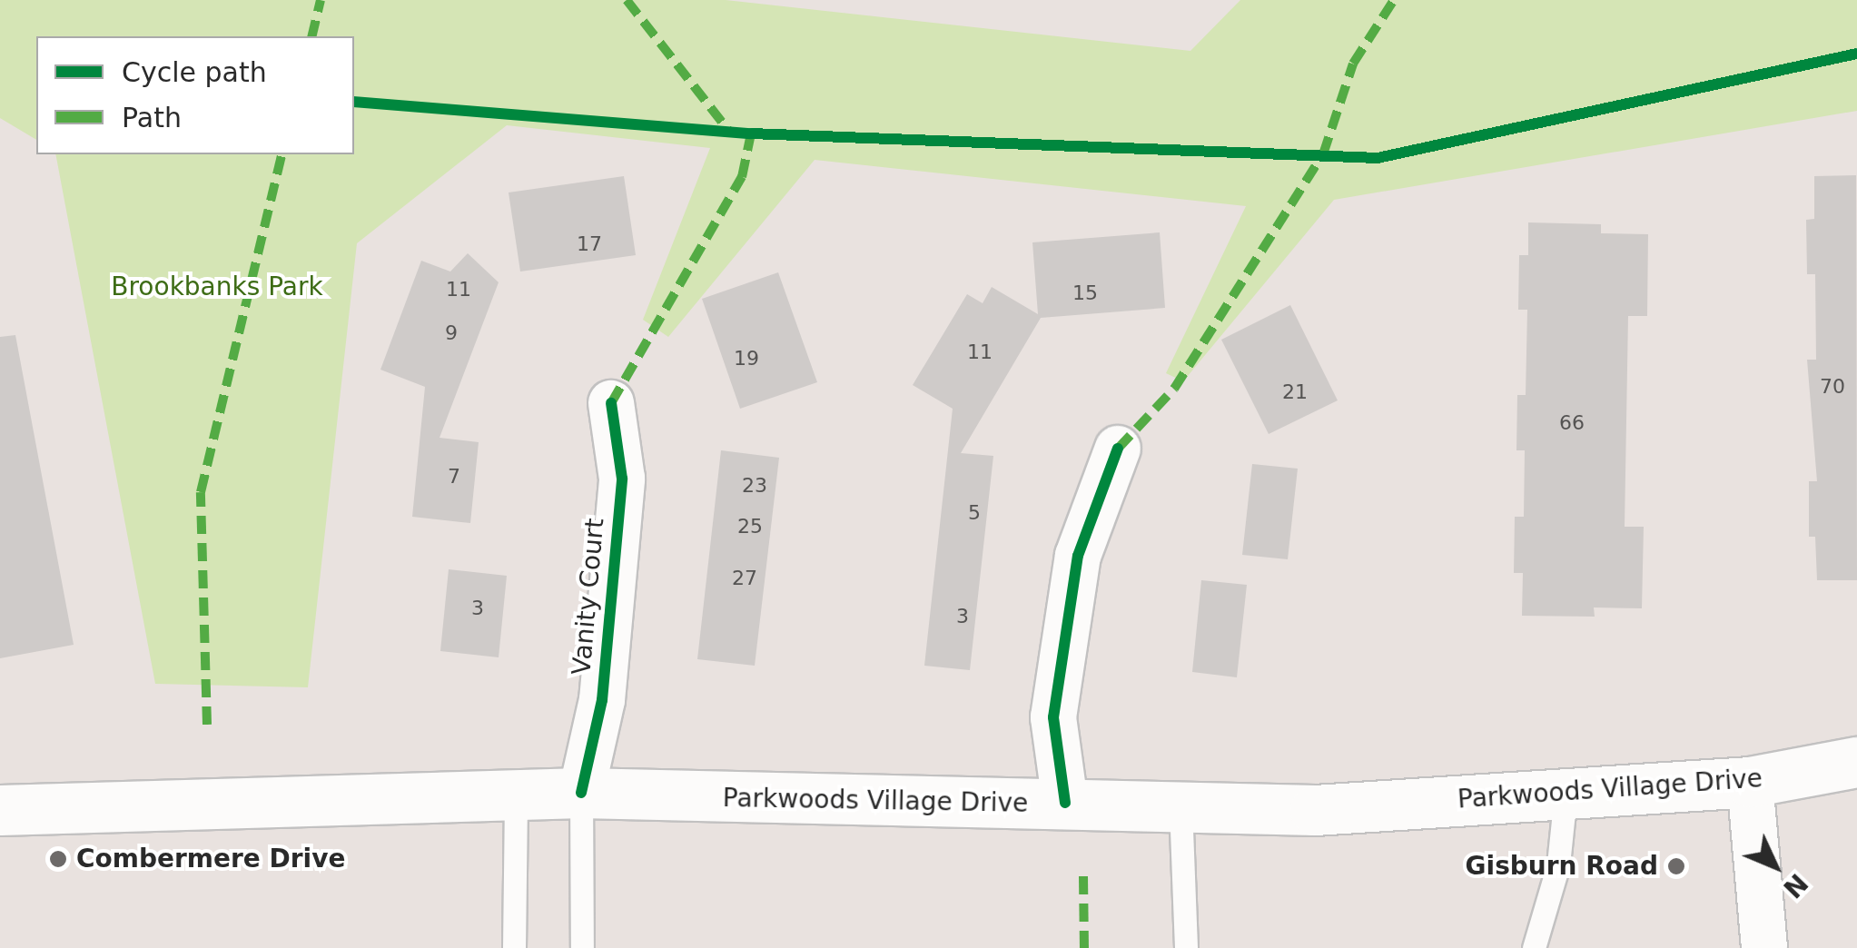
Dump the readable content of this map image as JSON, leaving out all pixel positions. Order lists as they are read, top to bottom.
{
  "streets": {
    "main road": ["Parkwoods Village Drive"],
    "street": ["Vanity Court"]
  },
  "crossings": [
    ["Vanity Court", "Parkwoods Village Drive"]
  ],
  "parks": ["Brookbanks Park"],
  "places": ["Combermere Drive", "Gisburn Road"],
  "house_numbers": [
    "17",
    "11",
    "15",
    "9",
    "11",
    "19",
    "70",
    "21",
    "66",
    "7",
    "23",
    "5",
    "25",
    "27",
    "3",
    "3"
  ],
  "legend": ["Cycle path", "Path"],
  "north": "bottom right"
}
